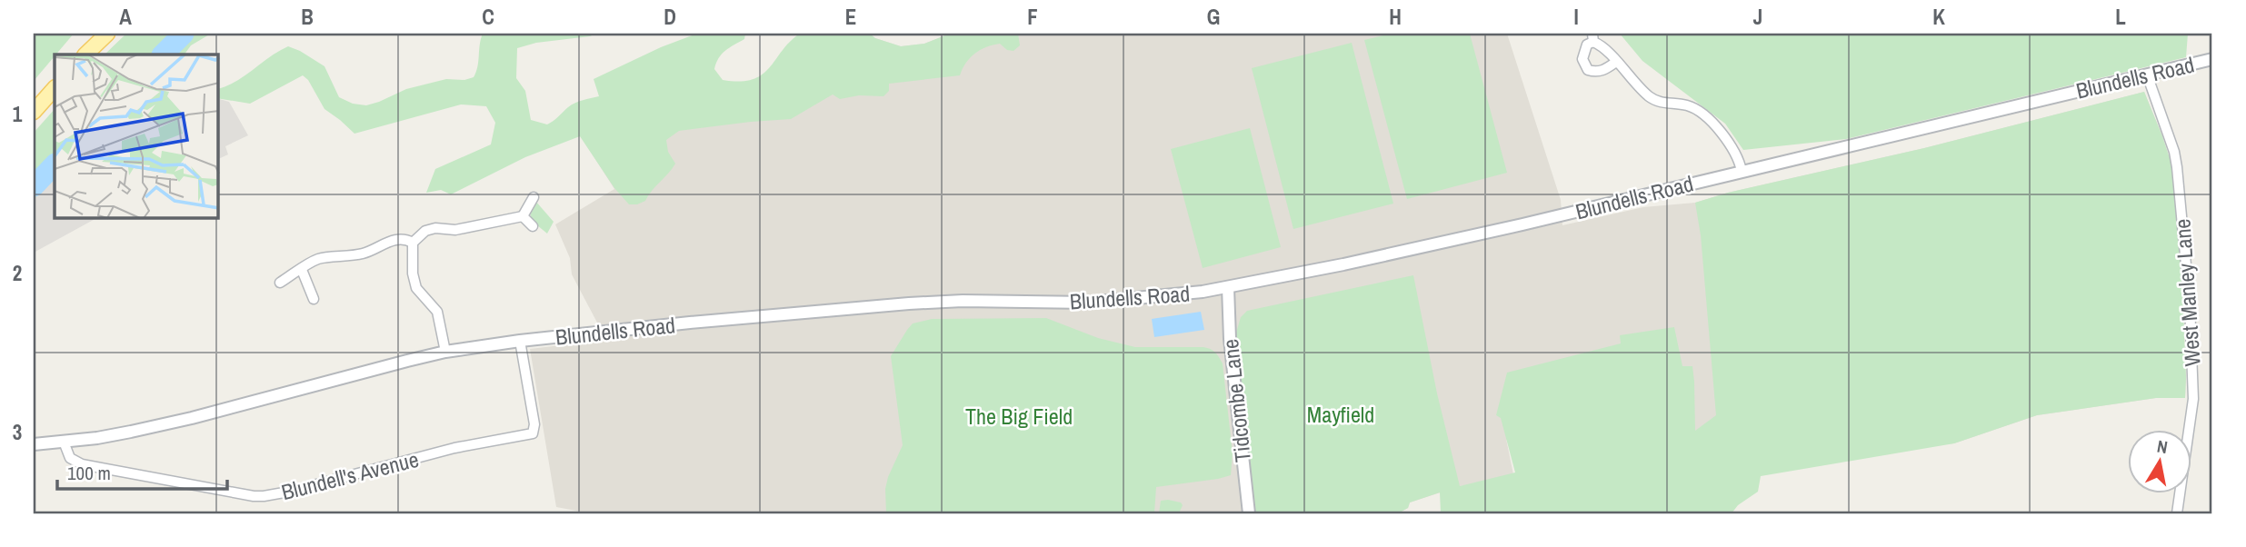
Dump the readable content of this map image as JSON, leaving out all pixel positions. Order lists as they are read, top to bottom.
{
  "streets": {
    "street": [
      "Blundells Road",
      "West Manley Lane",
      "Tidcombe Lane",
      "Blundell's Avenue"
    ]
  },
  "crossings": [
    ["Blundells Road", "West Manley Lane"],
    ["Blundells Road", "Tidcombe Lane"],
    ["Blundells Road", "Blundell's Avenue"]
  ],
  "parks": ["Mayfield", "The Big Field"],
  "scale_bar": "100 m",
  "north": "top",
  "grid": {
    "columns": [
      "A",
      "B",
      "C",
      "D",
      "E",
      "F",
      "G",
      "H",
      "I",
      "J",
      "K",
      "L"
    ],
    "rows": ["1", "2", "3"]
  }
}
